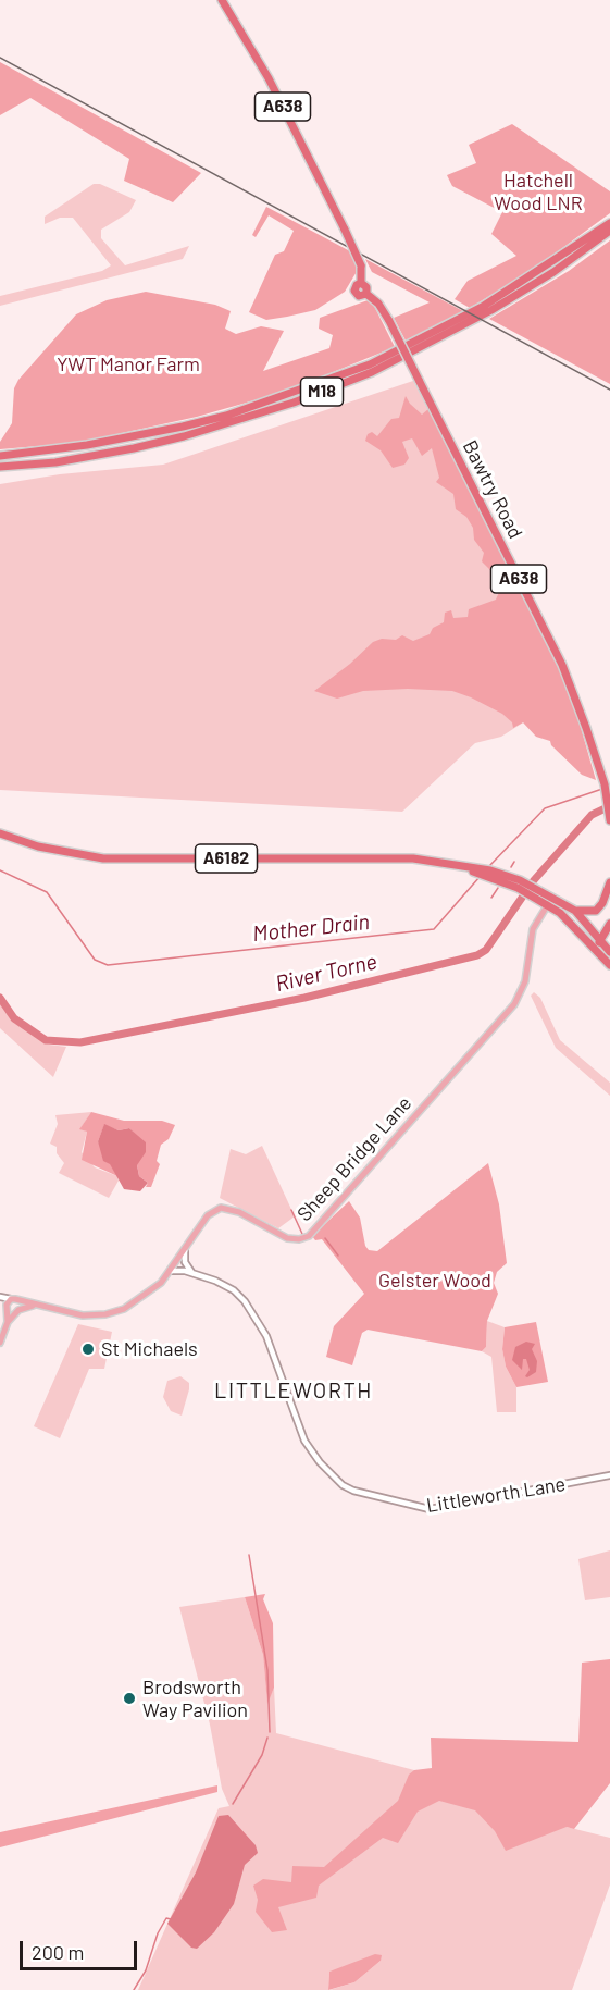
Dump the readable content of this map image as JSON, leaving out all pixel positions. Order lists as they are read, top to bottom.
{
  "streets": {
    "highway": [
      "A638",
      "M18",
      "Bawtry Road",
      "A6182"
    ],
    "main road": ["Sheep Bridge Lane"],
    "street": ["Littleworth Lane"]
  },
  "crossings": [
    ["A6182", "Sheep Bridge Lane"],
    ["Sheep Bridge Lane", "Littleworth Lane"]
  ],
  "districts": ["LITTLEWORTH"],
  "water": ["Mother Drain", "River Torne"],
  "parks": ["Hatchell Wood LNR", "YWT Manor Farm", "Gelster Wood"],
  "places": ["St Michaels", "Brodsworth Way Pavilion"],
  "scale_bar": "200 m"
}
